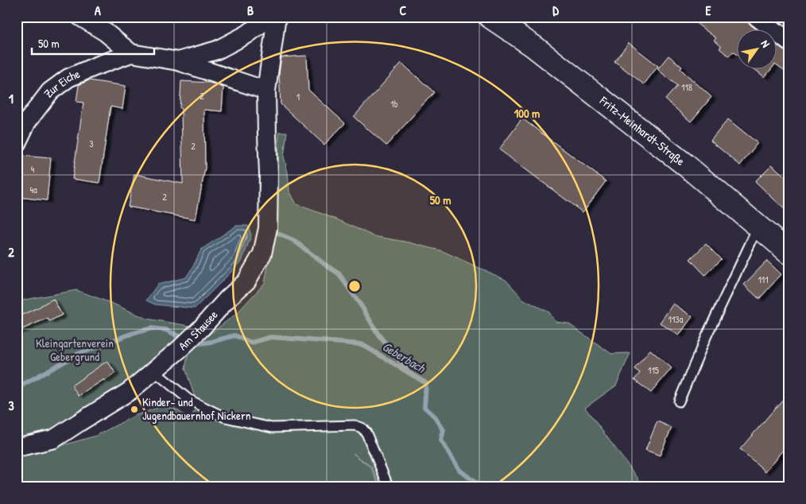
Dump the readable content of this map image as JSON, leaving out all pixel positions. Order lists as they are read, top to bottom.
{
  "streets": {
    "street": ["Zur Eiche", "Fritz-Meinhardt-Straße", "Am Stausee"]
  },
  "crossings": [
    ["Zur Eiche", "Am Stausee"]
  ],
  "water": ["Geberbach"],
  "parks": ["Kleingartenverein Gebergrund"],
  "places": ["Kinder- und Jugendbauernhof Nickern"],
  "house_numbers": [
    "118",
    "2",
    "1",
    "1b",
    "3",
    "2",
    "4",
    "4a",
    "2",
    "111",
    "113a",
    "115"
  ],
  "scale_bar": "50 m",
  "north": "top right",
  "grid": {
    "columns": [
      "A",
      "B",
      "C",
      "D",
      "E"
    ],
    "rows": ["1", "2", "3"]
  },
  "rings": ["100 m", "50 m"]
}
